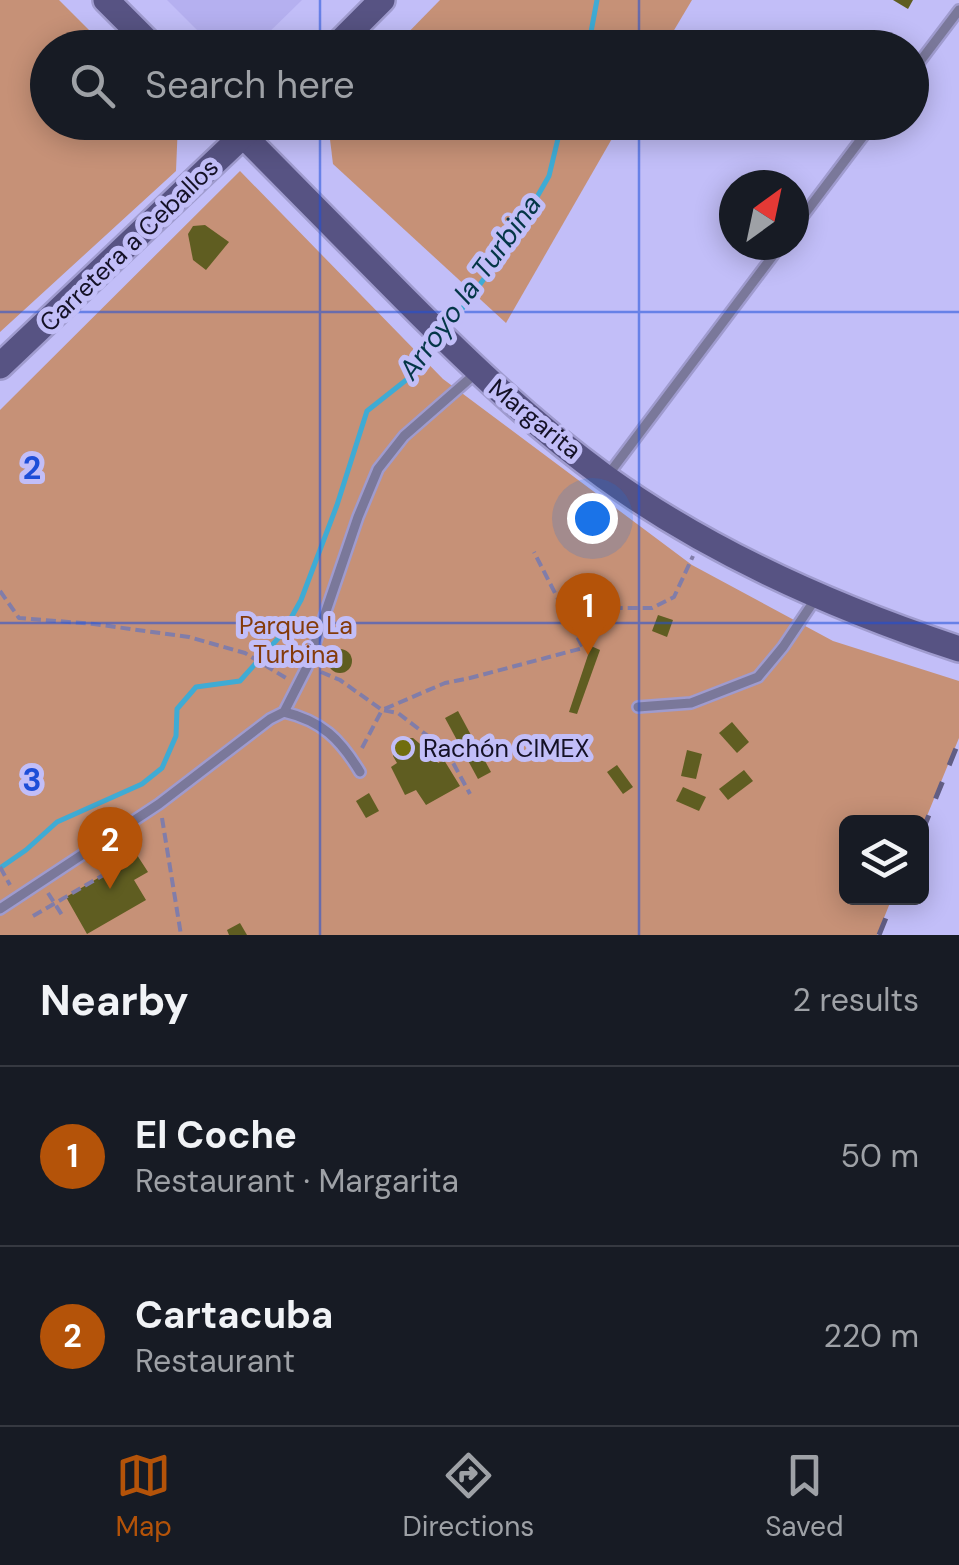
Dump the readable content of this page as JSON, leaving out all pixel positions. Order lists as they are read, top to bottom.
{
  "streets": {
    "main road": ["Carretera a Ceballos", "Margarita"]
  },
  "water": ["Arroyo la Turbina"],
  "parks": ["Parque La Turbina"],
  "places": ["Rachón CIMEX"],
  "north": "top right",
  "page": {
    "search": "Search here",
    "pins": ["1", "2"],
    "heading": ["Nearby", "2 results"],
    "list": [
      {
        "mark": "1",
        "name": "El Coche",
        "note": "Restaurant · Margarita",
        "value": "50 m"
      },
      {
        "mark": "2",
        "name": "Cartacuba",
        "note": "Restaurant",
        "value": "220 m"
      }
    ],
    "nav": ["Map", "Directions", "Saved"]
  },
  "grid": {
    "rows": ["2", "3"]
  }
}
